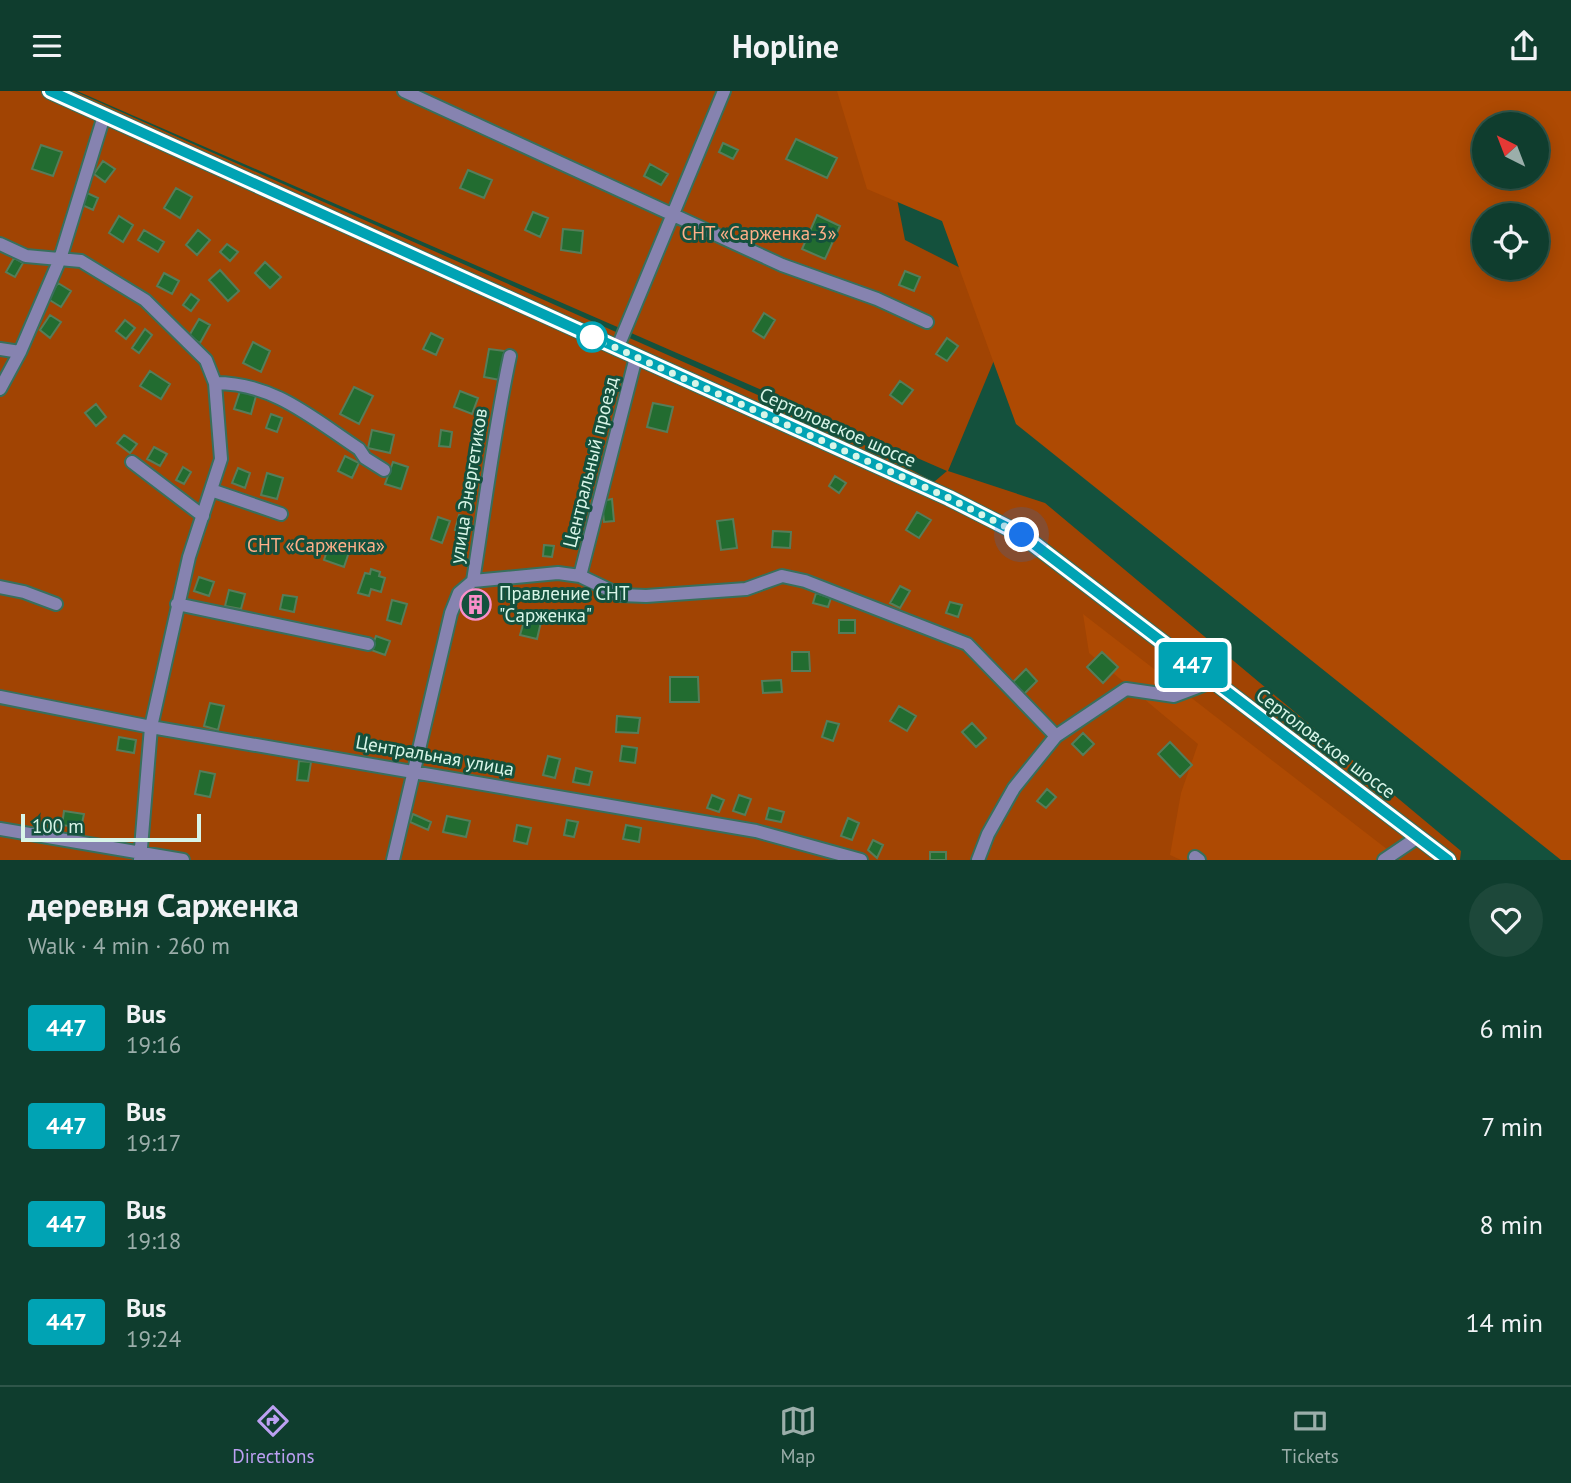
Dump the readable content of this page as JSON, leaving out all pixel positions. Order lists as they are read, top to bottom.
{
  "streets": {
    "main road": ["Сертоловское шоссе"],
    "street": ["Центральный проезд", "улица Энергетиков", "Центральная улица"]
  },
  "crossings": [
    ["Сертоловское шоссе", "Центральный проезд"],
    ["улица Энергетиков", "Центральная улица"]
  ],
  "parks": ["СНТ «Сарженка-3»", "СНТ «Сарженка»"],
  "places": {
    "building": ["Правление СНТ \"Сарженка\""]
  },
  "lines": ["bus line 447"],
  "scale_bar": "100 m",
  "north": "top left",
  "page": {
    "header": "Hopline",
    "on_map": "447",
    "scale": "100 m",
    "heading": ["деревня Сарженка", "Walk · 4 min · 260 m"],
    "list": [
      {
        "mark": "447",
        "name": "Bus",
        "note": "19:16",
        "value": "6 min"
      },
      {
        "mark": "447",
        "name": "Bus",
        "note": "19:17",
        "value": "7 min"
      },
      {
        "mark": "447",
        "name": "Bus",
        "note": "19:18",
        "value": "8 min"
      },
      {
        "mark": "447",
        "name": "Bus",
        "note": "19:24",
        "value": "14 min"
      }
    ],
    "tabs": ["Directions", "Map", "Tickets"]
  }
}
